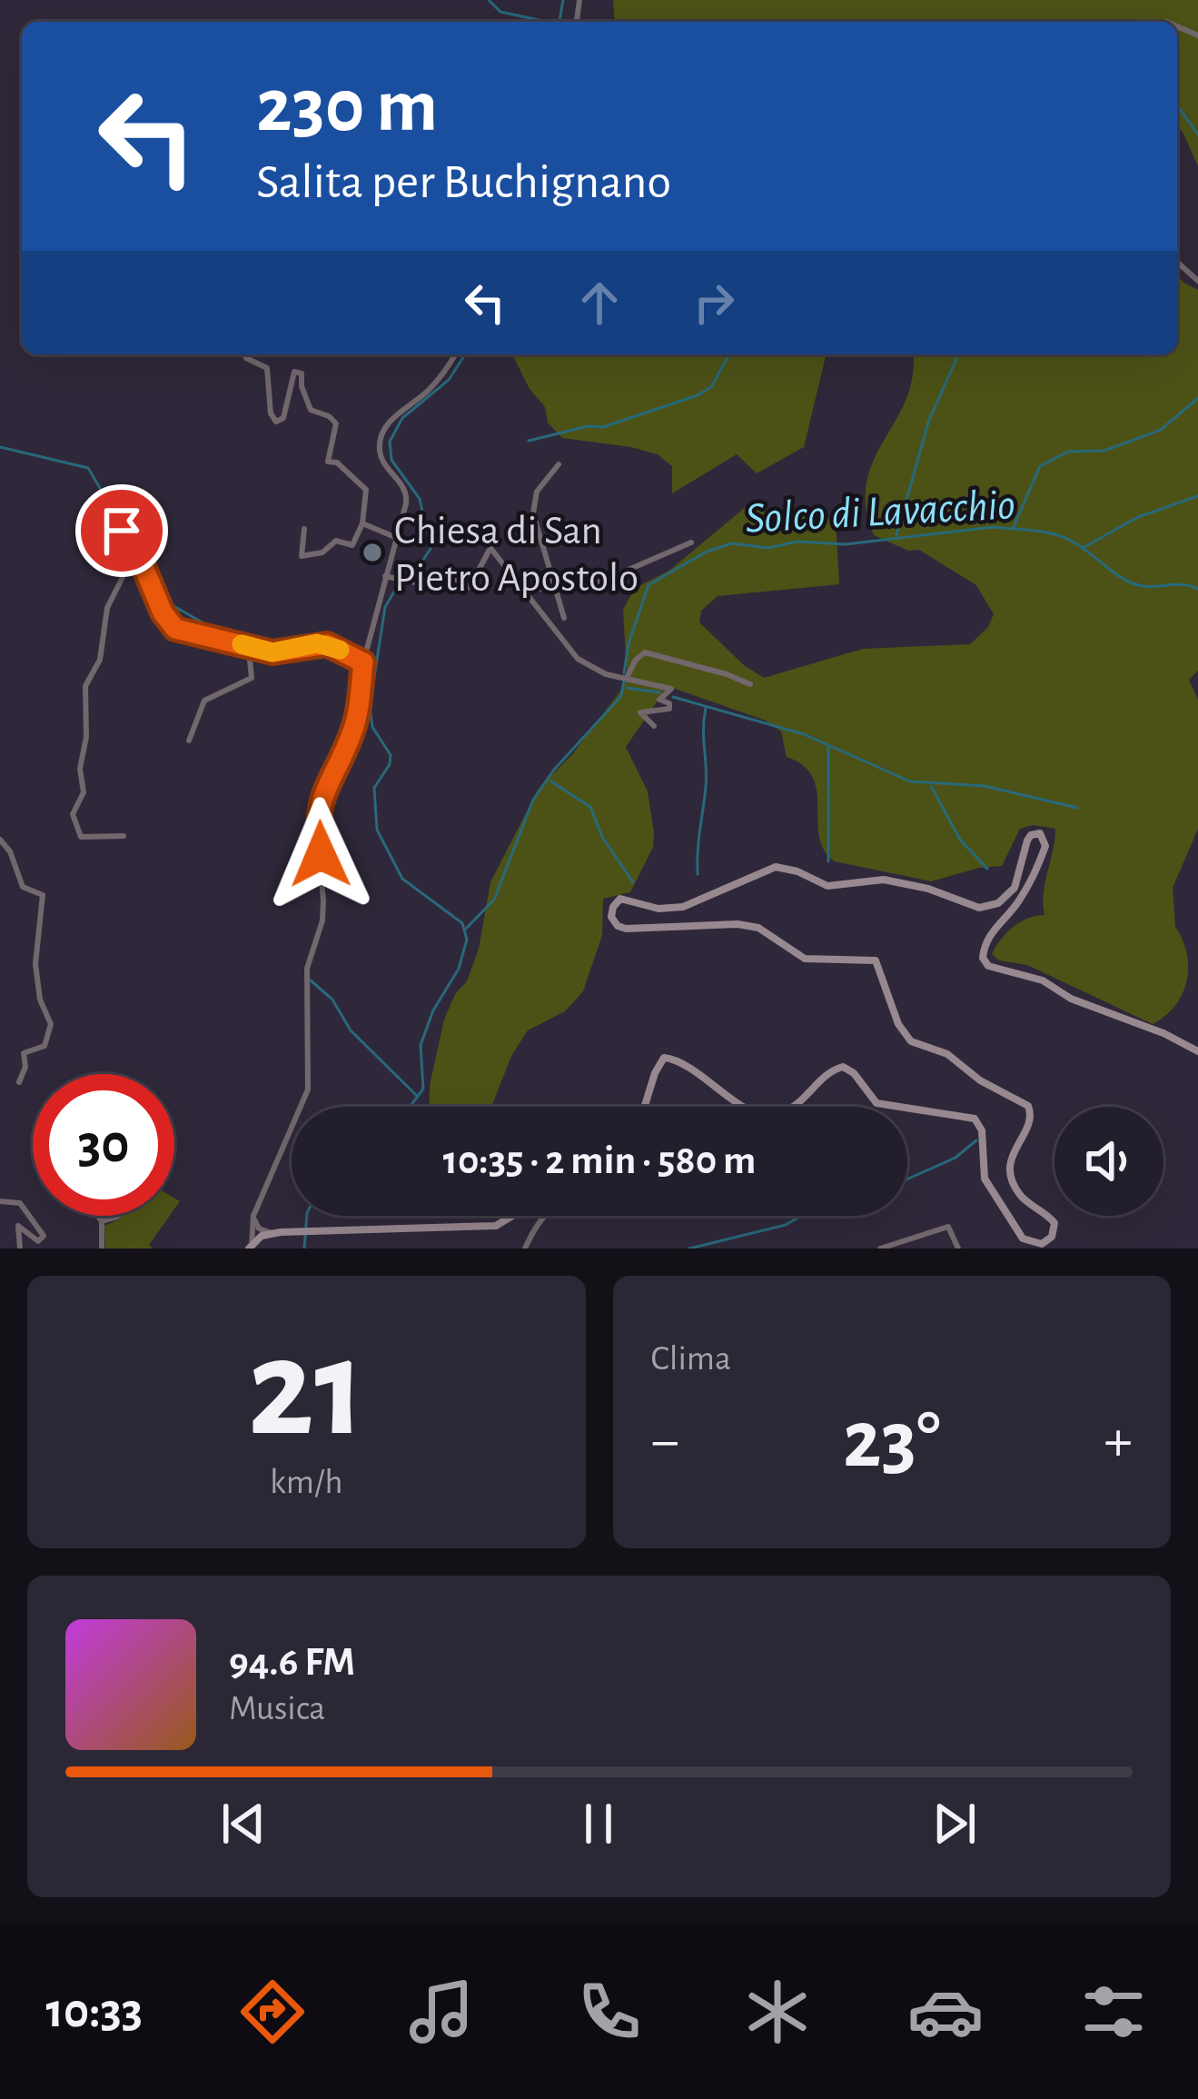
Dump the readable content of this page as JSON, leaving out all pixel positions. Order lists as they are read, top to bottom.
{
  "water": ["Solco di Lavacchio"],
  "places": ["Chiesa di San Pietro Apostolo"],
  "page": {
    "turn": ["230 m", "Salita per Buchignano"],
    "limit": "30",
    "trip": "10:35 · 2 min · 580 m",
    "tile": [
      ["21", "km/h"],
      "Clima"
    ],
    "heat": ["−", "23°", "+"],
    "song": ["94.6 FM", "Musica"],
    "tabs": "10:33"
  }
}
